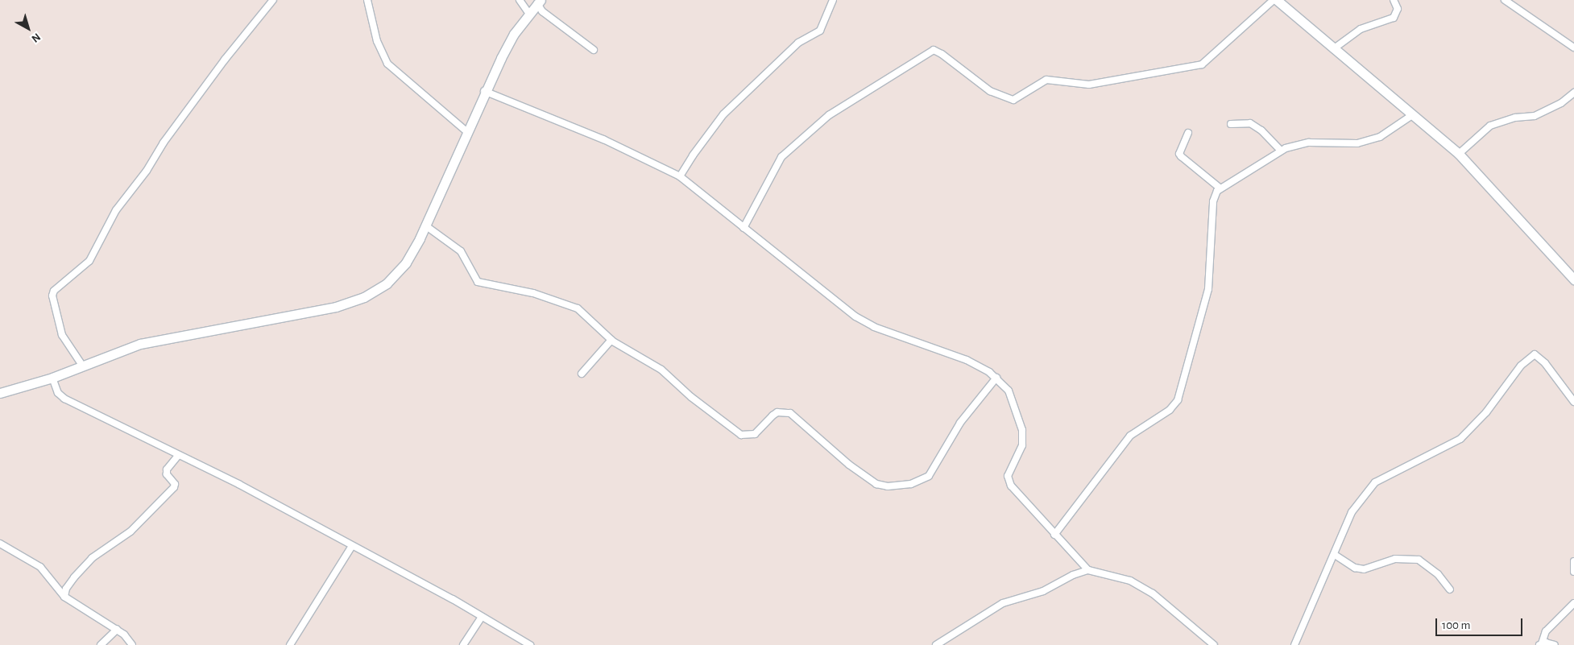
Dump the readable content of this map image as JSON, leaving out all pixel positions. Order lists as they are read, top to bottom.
{
  "scale_bar": "100 m",
  "north": "bottom right"
}
